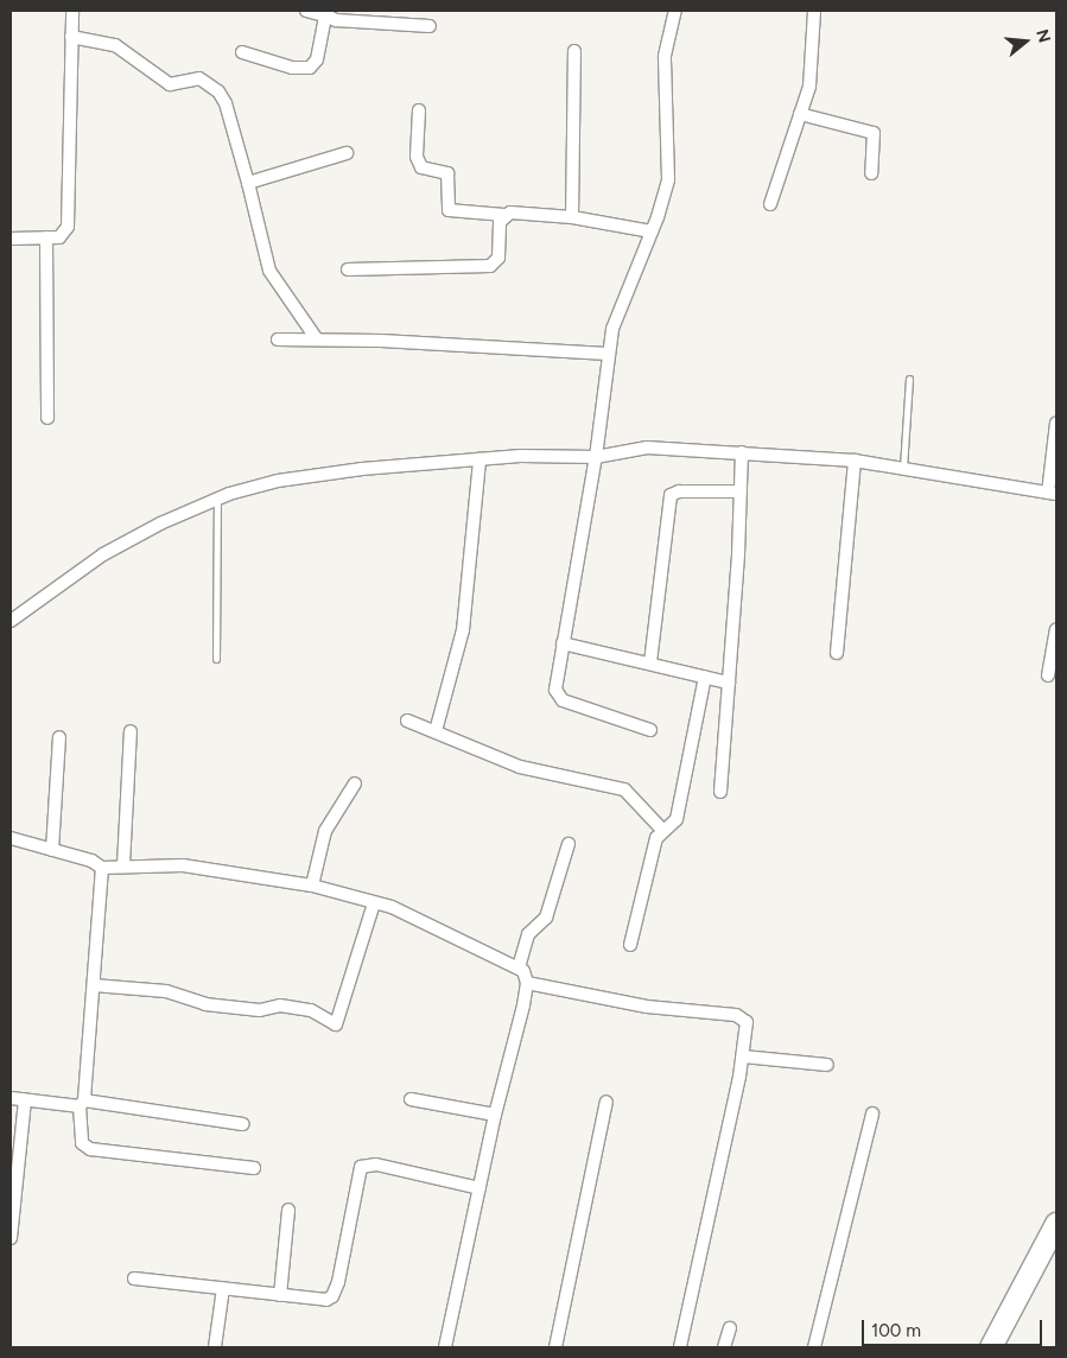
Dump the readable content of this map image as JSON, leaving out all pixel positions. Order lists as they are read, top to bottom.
{
  "scale_bar": "100 m",
  "north": "right"
}
